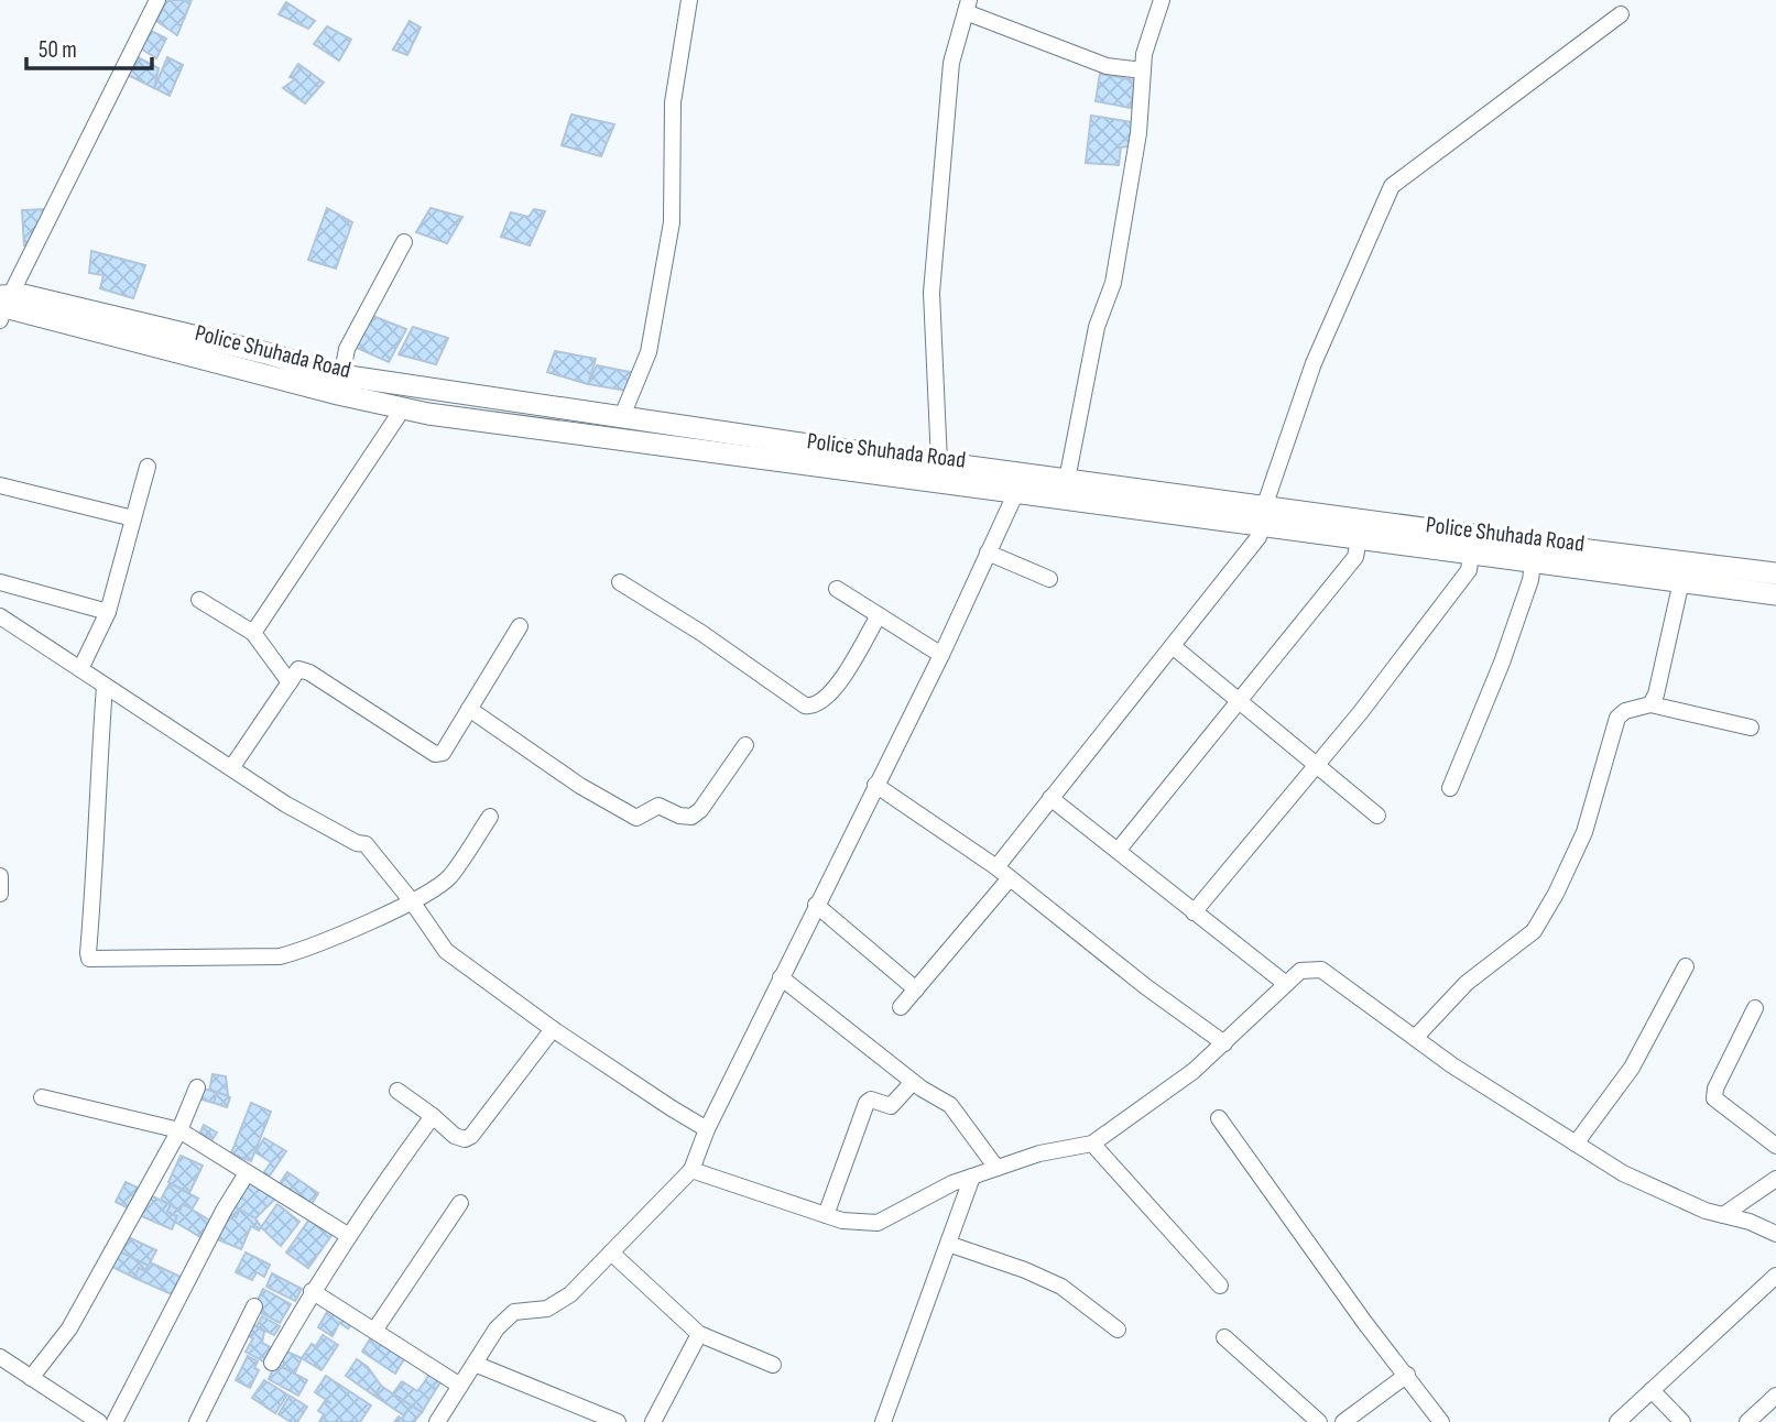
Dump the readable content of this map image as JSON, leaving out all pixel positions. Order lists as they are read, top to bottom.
{
  "streets": {
    "main road": ["Police Shuhada Road"]
  },
  "scale_bar": "50 m"
}
